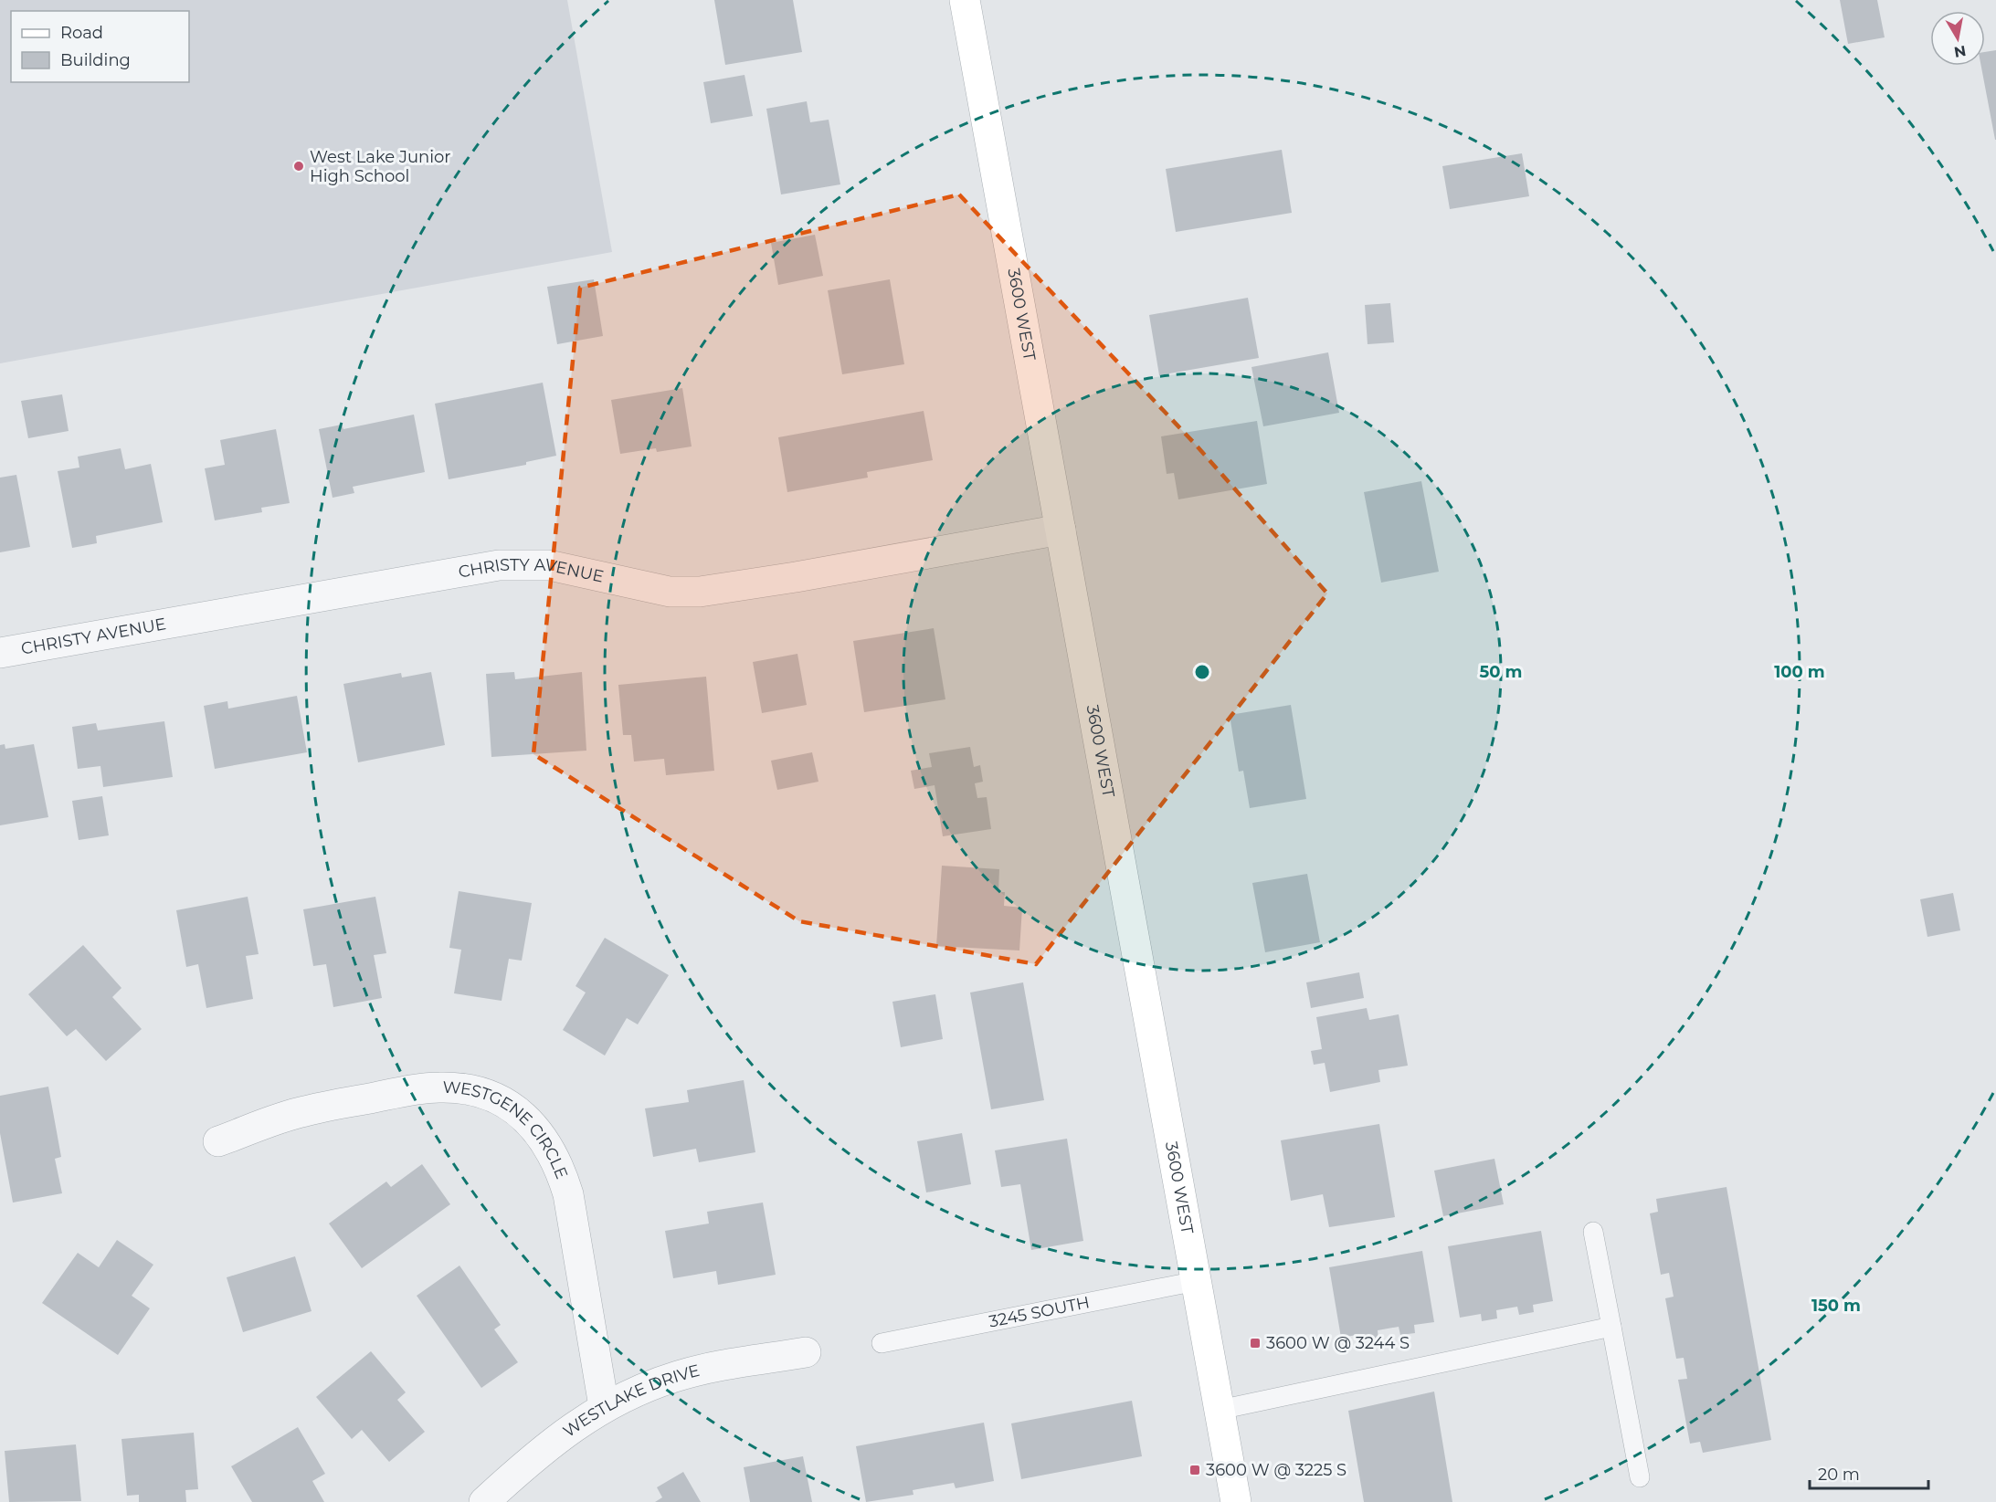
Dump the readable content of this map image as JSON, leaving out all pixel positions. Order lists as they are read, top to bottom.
{
  "streets": {
    "street": [
      "3600 WEST",
      "CHRISTY AVENUE",
      "WESTGENE CIRCLE",
      "WESTLAKE DRIVE"
    ],
    "lane": ["3245 SOUTH"]
  },
  "crossings": [
    ["3600 WEST", "CHRISTY AVENUE"],
    ["3600 WEST", "3245 SOUTH"],
    ["WESTGENE CIRCLE", "WESTLAKE DRIVE"]
  ],
  "places": {
    "other": ["West Lake Junior High School"],
    "transit": ["3600 W @ 3244 S", "3600 W @ 3225 S"]
  },
  "legend": ["Road", "Building"],
  "scale_bar": "20 m",
  "north": "bottom",
  "rings": ["50 m", "100 m", "150 m"]
}
